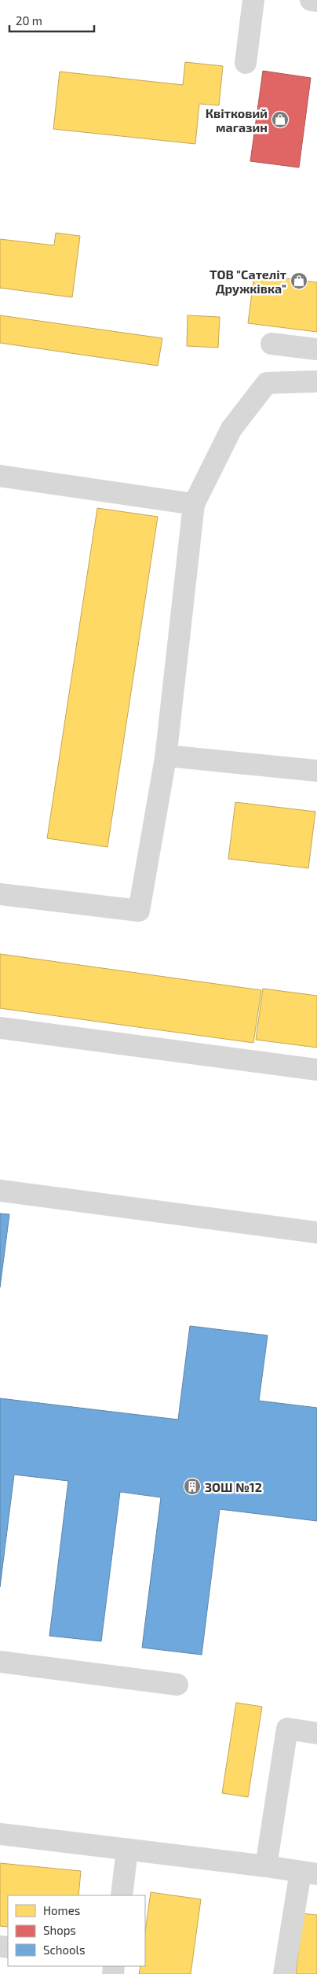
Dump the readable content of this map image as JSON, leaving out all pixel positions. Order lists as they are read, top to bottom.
{
  "places": {
    "shop": ["Квітковий магазин", "ТОВ \"Сателіт Дружківка\""],
    "building": ["ЗОШ №12"]
  },
  "legend": ["Homes", "Shops", "Schools"],
  "scale_bar": "20 m"
}
